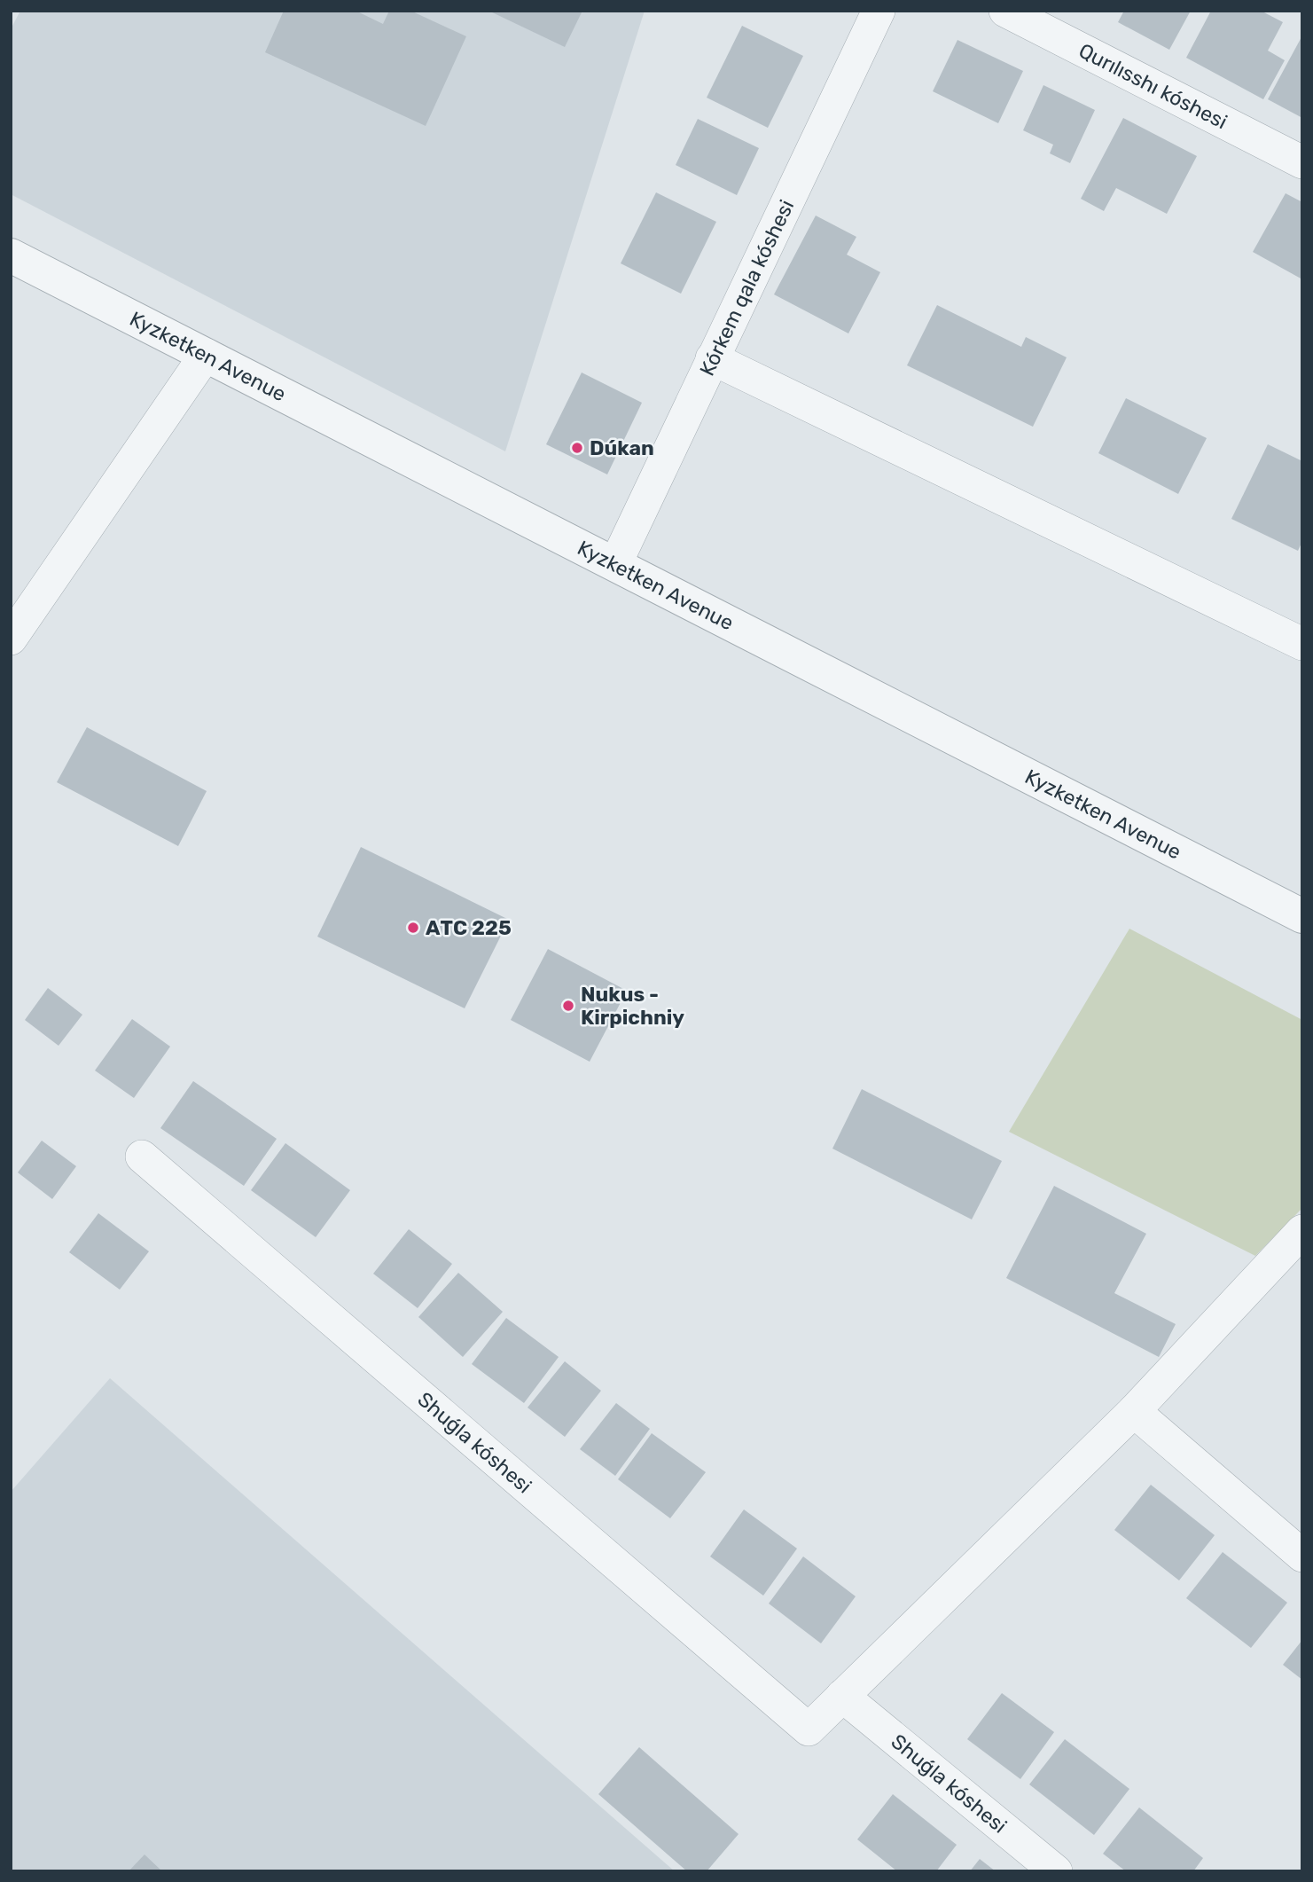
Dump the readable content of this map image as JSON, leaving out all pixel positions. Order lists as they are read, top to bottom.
{
  "streets": {
    "street": [
      "Qurılısshı kóshesi",
      "Kórkem qala kóshesi",
      "Kyzketken Avenue",
      "Shuǵla kóshesi"
    ]
  },
  "crossings": [
    ["Kórkem qala kóshesi", "Kyzketken Avenue"]
  ],
  "places": ["Dúkan", "АТС 225", "Nukus - Kirpichniy"]
}
